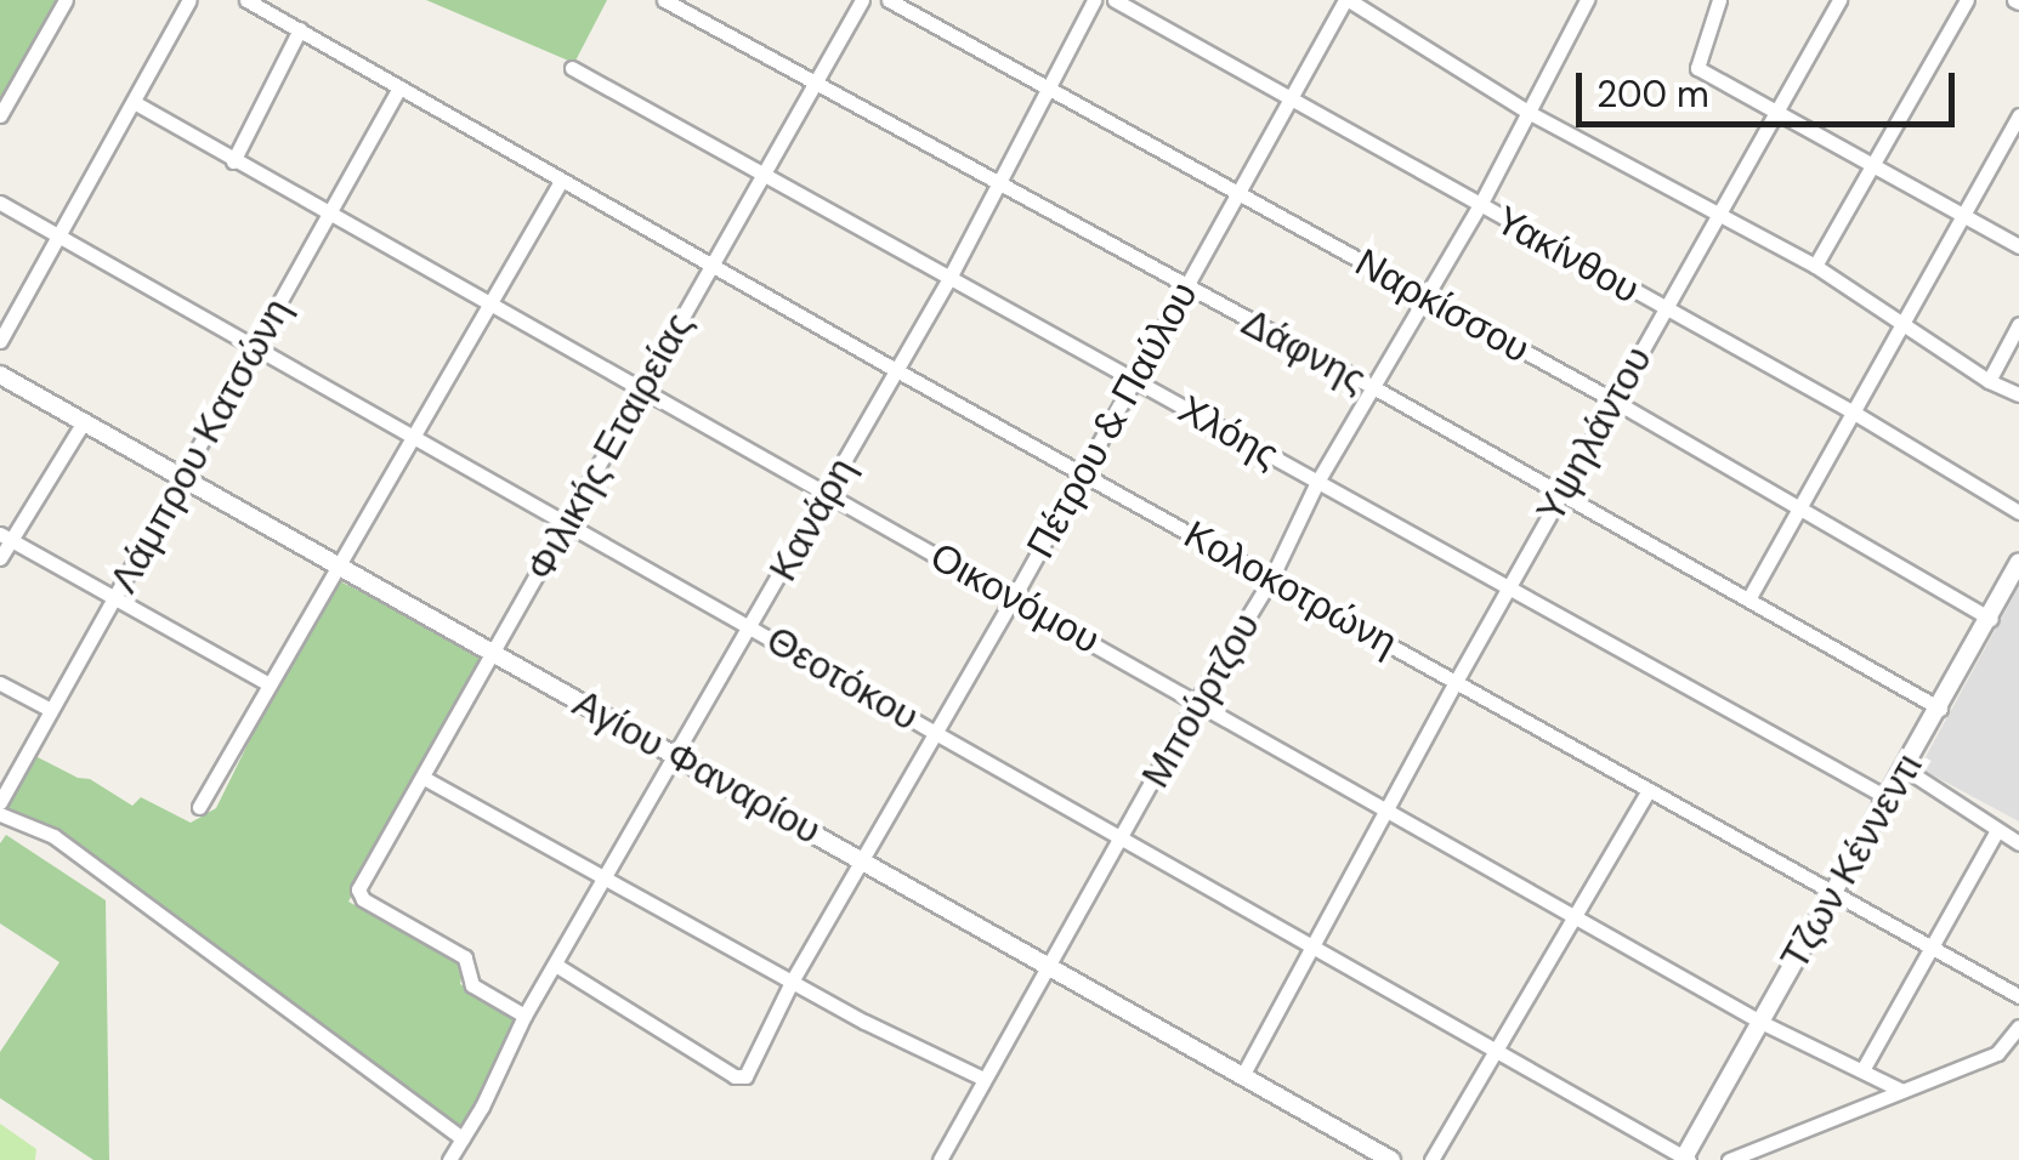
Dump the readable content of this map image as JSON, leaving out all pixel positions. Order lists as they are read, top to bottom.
{
  "streets": {
    "street": [
      "Υακίνθου",
      "Ναρκίσσου",
      "Δάφνης",
      "Πέτρου & Παύλου",
      "Χλόης",
      "Υψηλάντου",
      "Λάμπρου Κατσώνη",
      "Φιλικής Εταιρείας",
      "Κανάρη",
      "Κολοκοτρώνη",
      "Οικονόμου",
      "Θεοτόκου",
      "Μπούρτζου",
      "Αγίου Φαναρίου",
      "Τζων Κέννεντι"
    ]
  },
  "crossings": [
    ["Υακίνθου", "Πέτρου & Παύλου"],
    ["Υακίνθου", "Υψηλάντου"],
    ["Υακίνθου", "Μπούρτζου"],
    ["Ναρκίσσου", "Πέτρου & Παύλου"],
    ["Ναρκίσσου", "Υψηλάντου"],
    ["Ναρκίσσου", "Κανάρη"],
    ["Ναρκίσσου", "Μπούρτζου"],
    ["Ναρκίσσου", "Τζων Κέννεντι"],
    ["Δάφνης", "Πέτρου & Παύλου"],
    ["Δάφνης", "Υψηλάντου"],
    ["Δάφνης", "Φιλικής Εταιρείας"],
    ["Δάφνης", "Κανάρη"],
    ["Δάφνης", "Μπούρτζου"],
    ["Δάφνης", "Τζων Κέννεντι"],
    ["Πέτρου & Παύλου", "Χλόης"],
    ["Πέτρου & Παύλου", "Κανάρη"],
    ["Πέτρου & Παύλου", "Κολοκοτρώνη"],
    ["Πέτρου & Παύλου", "Οικονόμου"],
    ["Πέτρου & Παύλου", "Θεοτόκου"],
    ["Πέτρου & Παύλου", "Αγίου Φαναρίου"],
    ["Χλόης", "Υψηλάντου"],
    ["Χλόης", "Φιλικής Εταιρείας"],
    ["Χλόης", "Κανάρη"],
    ["Χλόης", "Μπούρτζου"],
    ["Χλόης", "Τζων Κέννεντι"],
    ["Υψηλάντου", "Κολοκοτρώνη"],
    ["Υψηλάντου", "Οικονόμου"],
    ["Υψηλάντου", "Θεοτόκου"],
    ["Υψηλάντου", "Αγίου Φαναρίου"],
    ["Λάμπρου Κατσώνη", "Κολοκοτρώνη"],
    ["Λάμπρου Κατσώνη", "Οικονόμου"],
    ["Λάμπρου Κατσώνη", "Θεοτόκου"],
    ["Λάμπρου Κατσώνη", "Αγίου Φαναρίου"],
    ["Φιλικής Εταιρείας", "Κανάρη"],
    ["Φιλικής Εταιρείας", "Κολοκοτρώνη"],
    ["Φιλικής Εταιρείας", "Οικονόμου"],
    ["Φιλικής Εταιρείας", "Θεοτόκου"],
    ["Φιλικής Εταιρείας", "Αγίου Φαναρίου"],
    ["Κανάρη", "Κολοκοτρώνη"],
    ["Κανάρη", "Οικονόμου"],
    ["Κανάρη", "Θεοτόκου"],
    ["Κανάρη", "Αγίου Φαναρίου"],
    ["Κολοκοτρώνη", "Μπούρτζου"],
    ["Κολοκοτρώνη", "Τζων Κέννεντι"],
    ["Οικονόμου", "Μπούρτζου"],
    ["Οικονόμου", "Τζων Κέννεντι"],
    ["Θεοτόκου", "Μπούρτζου"],
    ["Θεοτόκου", "Τζων Κέννεντι"],
    ["Μπούρτζου", "Αγίου Φαναρίου"]
  ],
  "scale_bar": "200 m"
}
